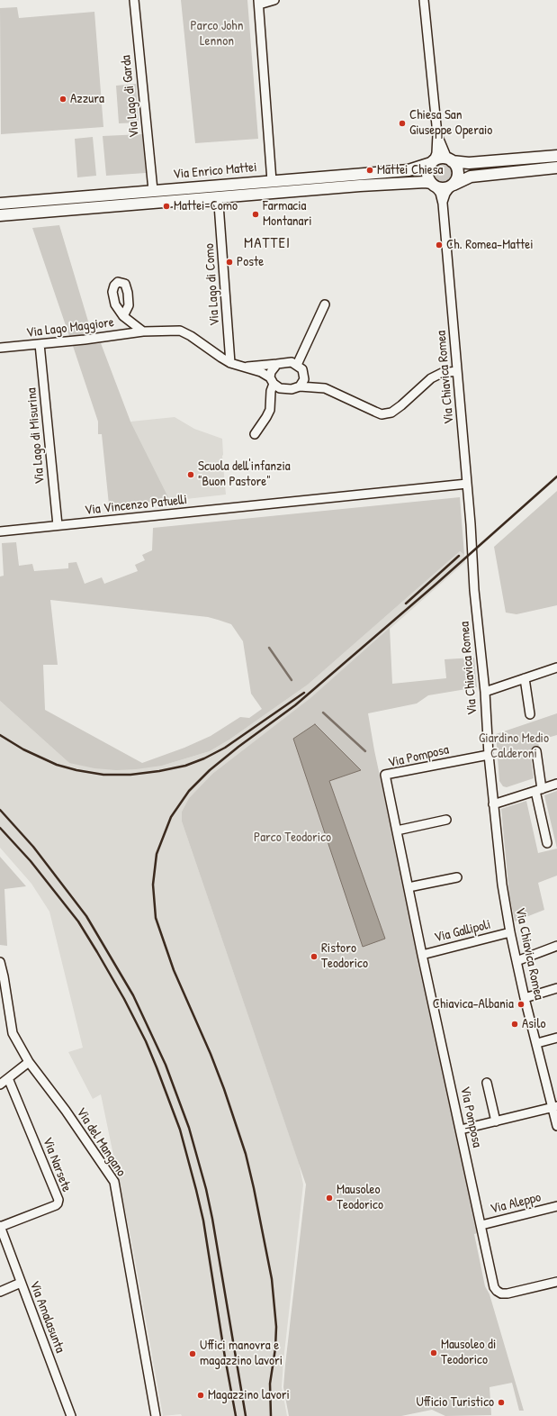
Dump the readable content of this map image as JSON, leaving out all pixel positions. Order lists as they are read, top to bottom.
{
  "streets": {
    "main road": ["Via Enrico Mattei"],
    "street": [
      "Via Lago di Garda",
      "Via Lago di Como",
      "Via Lago Maggiore",
      "Via Chiavica Romea",
      "Via Lago di Misurina",
      "Via Vincenzo Patuelli",
      "Via Pomposa",
      "Via Gallipoli",
      "Via del Mangano",
      "Via Narsete",
      "Via Aleppo",
      "Via Amalasunta"
    ]
  },
  "crossings": [
    ["Via Lago di Garda", "Via Enrico Mattei"],
    ["Via Enrico Mattei", "Via Lago di Como"],
    ["Via Enrico Mattei", "Via Chiavica Romea"],
    ["Via Lago di Como", "Via Lago Maggiore"],
    ["Via Lago Maggiore", "Via Lago di Misurina"],
    ["Via Chiavica Romea", "Via Vincenzo Patuelli"],
    ["Via Chiavica Romea", "Via Pomposa"],
    ["Via Chiavica Romea", "Via Gallipoli"],
    ["Via Lago di Misurina", "Via Vincenzo Patuelli"],
    ["Via Pomposa", "Via Gallipoli"],
    ["Via Pomposa", "Via Aleppo"],
    ["Via Narsete", "Via Amalasunta"]
  ],
  "districts": ["MATTEI"],
  "parks": ["Parco John Lennon", "Giardino Medio Calderoni", "Parco Teodorico"],
  "places": [
    "Azzura",
    "Chiesa San Giuseppe Operaio",
    "Mattei Chiesa",
    "Mattei-Como",
    "Farmacia Montanari",
    "Ch. Romea-Mattei",
    "Poste",
    "Scuola dell'infanzia \"Buon Pastore\"",
    "Ristoro Teodorico",
    "Chiavica-Albania",
    "Asilo",
    "Mausoleo Teodorico",
    "Mausoleo di Teodorico",
    "Uffici manovra e magazzino lavori",
    "Magazzino lavori",
    "Ufficio Turistico"
  ]
}
